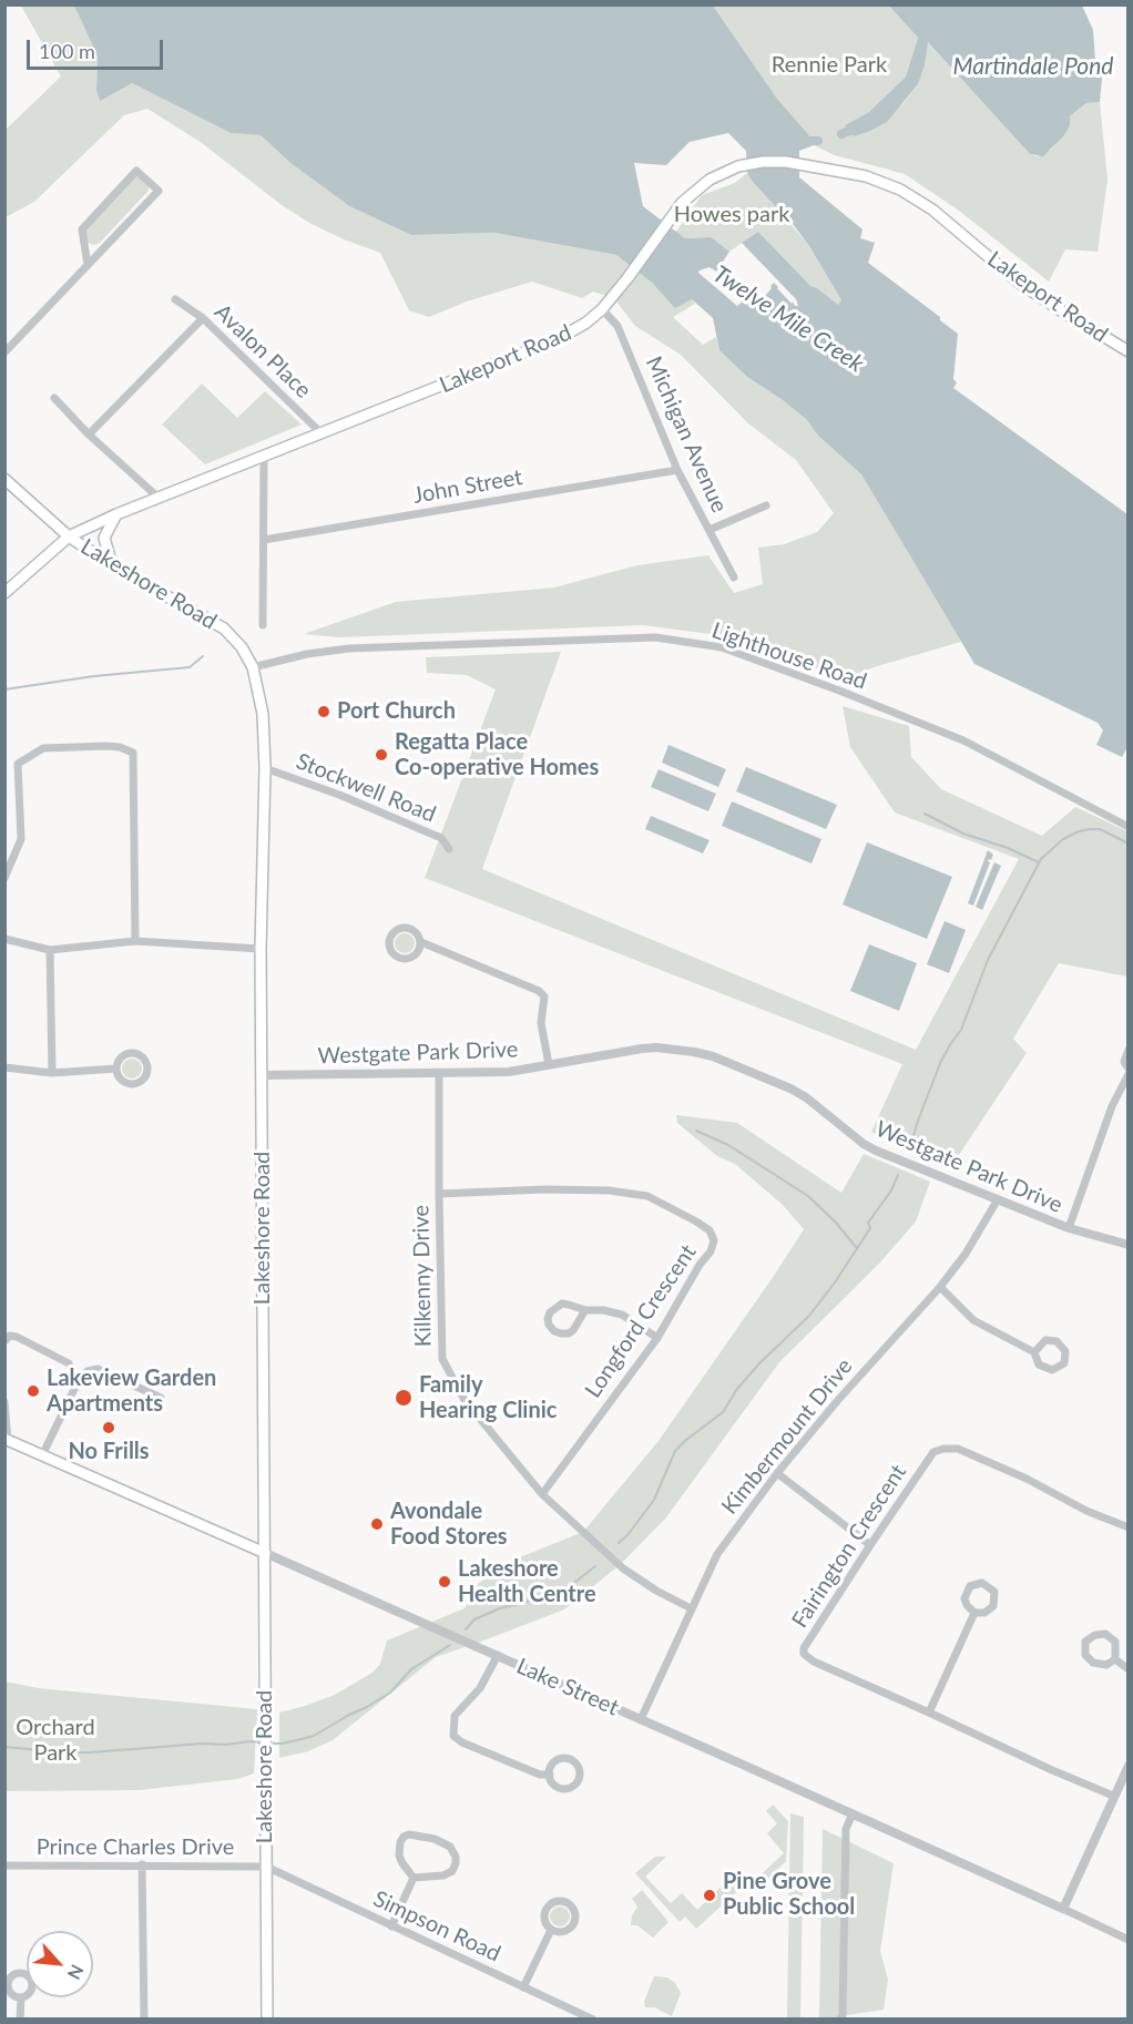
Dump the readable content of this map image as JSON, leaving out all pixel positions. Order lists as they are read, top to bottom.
{
  "streets": {
    "main road": ["Lakeport Road", "Lakeshore Road", "Lake Street"],
    "street": [
      "Avalon Place",
      "Michigan Avenue",
      "John Street",
      "Lighthouse Road",
      "Stockwell Road",
      "Westgate Park Drive",
      "Kilkenny Drive",
      "Longford Crescent",
      "Kimbermount Drive",
      "Fairington Crescent",
      "Prince Charles Drive",
      "Simpson Road"
    ]
  },
  "crossings": [
    ["Lakeport Road", "Avalon Place"],
    ["Lakeport Road", "Michigan Avenue"],
    ["Lakeport Road", "Lakeshore Road"],
    ["Michigan Avenue", "John Street"],
    ["Lakeshore Road", "Lighthouse Road"],
    ["Lakeshore Road", "Stockwell Road"],
    ["Lakeshore Road", "Westgate Park Drive"],
    ["Lakeshore Road", "Lake Street"],
    ["Lakeshore Road", "Prince Charles Drive"],
    ["Lakeshore Road", "Simpson Road"],
    ["Westgate Park Drive", "Kilkenny Drive"],
    ["Westgate Park Drive", "Kimbermount Drive"],
    ["Kilkenny Drive", "Longford Crescent"],
    ["Kilkenny Drive", "Kimbermount Drive"],
    ["Kimbermount Drive", "Lake Street"],
    ["Prince Charles Drive", "Simpson Road"]
  ],
  "water": ["Martindale Pond", "Twelve Mile Creek"],
  "parks": ["Rennie Park", "Howes park", "Orchard Park"],
  "places": [
    "Port Church",
    "Regatta Place Co-operative Homes",
    "Lakeview Garden Apartments",
    "Family Hearing Clinic",
    "No Frills",
    "Avondale Food Stores",
    "Lakeshore Health Centre",
    "Pine Grove Public School"
  ],
  "scale_bar": "100 m",
  "north": "bottom right"
}
